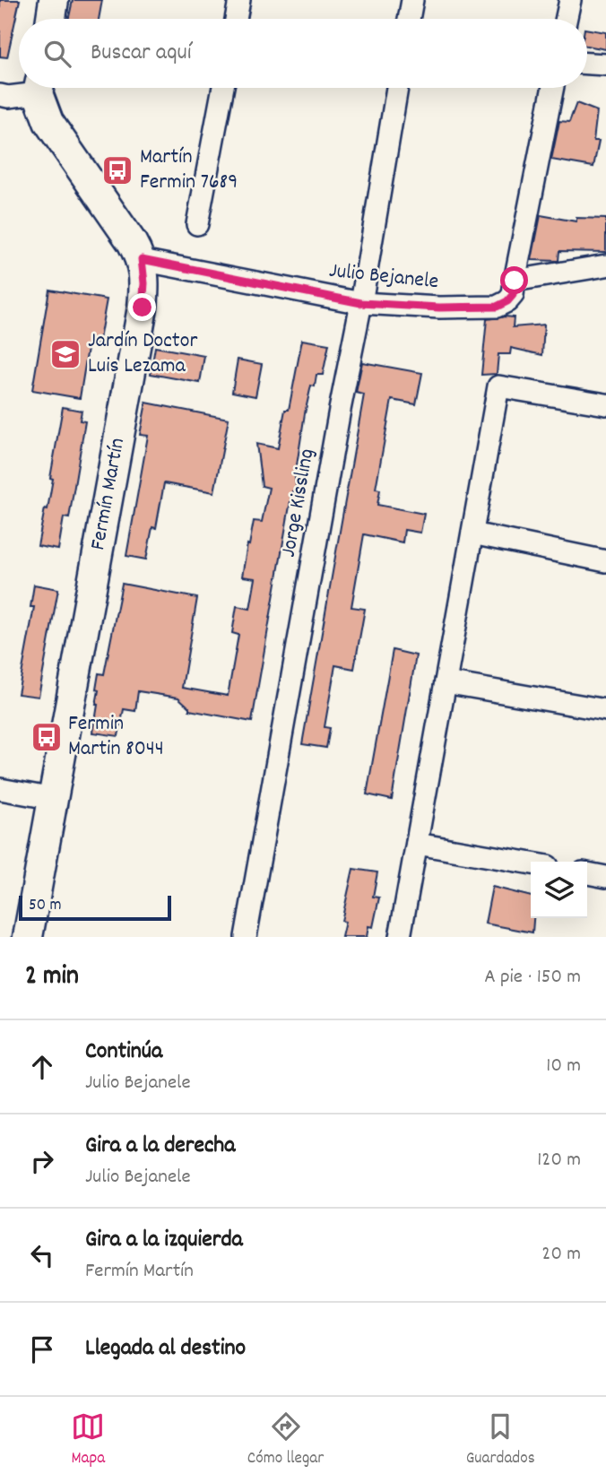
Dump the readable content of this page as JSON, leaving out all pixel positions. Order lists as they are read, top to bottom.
{
  "streets": {
    "main road": ["Fermín Martín"],
    "street": ["Julio Bejanele", "Jorge Kissling"]
  },
  "crossings": [
    ["Julio Bejanele", "Fermín Martín"],
    ["Julio Bejanele", "Jorge Kissling"]
  ],
  "places": {
    "bus stop": ["Martín Fermin 7689", "Fermin Martin 8044"],
    "school or university": ["Jardín Doctor Luis Lezama"]
  },
  "scale_bar": "50 m",
  "page": {
    "search": "Buscar aquí",
    "scale": "50 m",
    "heading": ["2 min", "A pie · 150 m"],
    "list": [
      ["Continúa", "Julio Bejanele", "10 m"],
      ["Gira a la derecha", "Julio Bejanele", "120 m"],
      ["Gira a la izquierda", "Fermín Martín", "20 m"],
      "Llegada al destino"
    ],
    "nav": ["Mapa", "Cómo llegar", "Guardados"]
  }
}
